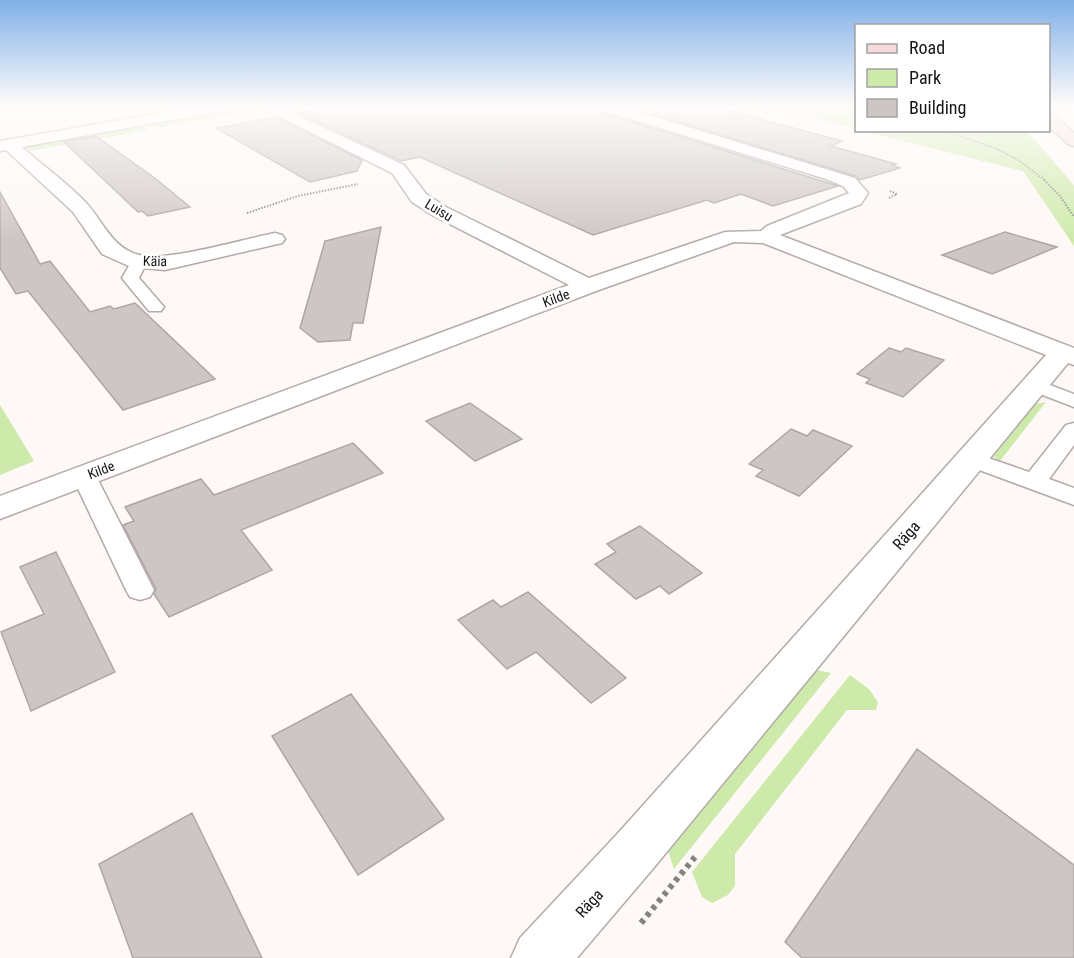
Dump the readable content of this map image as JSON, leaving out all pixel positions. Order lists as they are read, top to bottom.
{
  "streets": {
    "street": [
      "Luisu",
      "Käia",
      "Kilde",
      "Räga"
    ]
  },
  "crossings": [
    ["Luisu", "Kilde"],
    ["Kilde", "Räga"]
  ],
  "legend": ["Road", "Park", "Building"]
}
